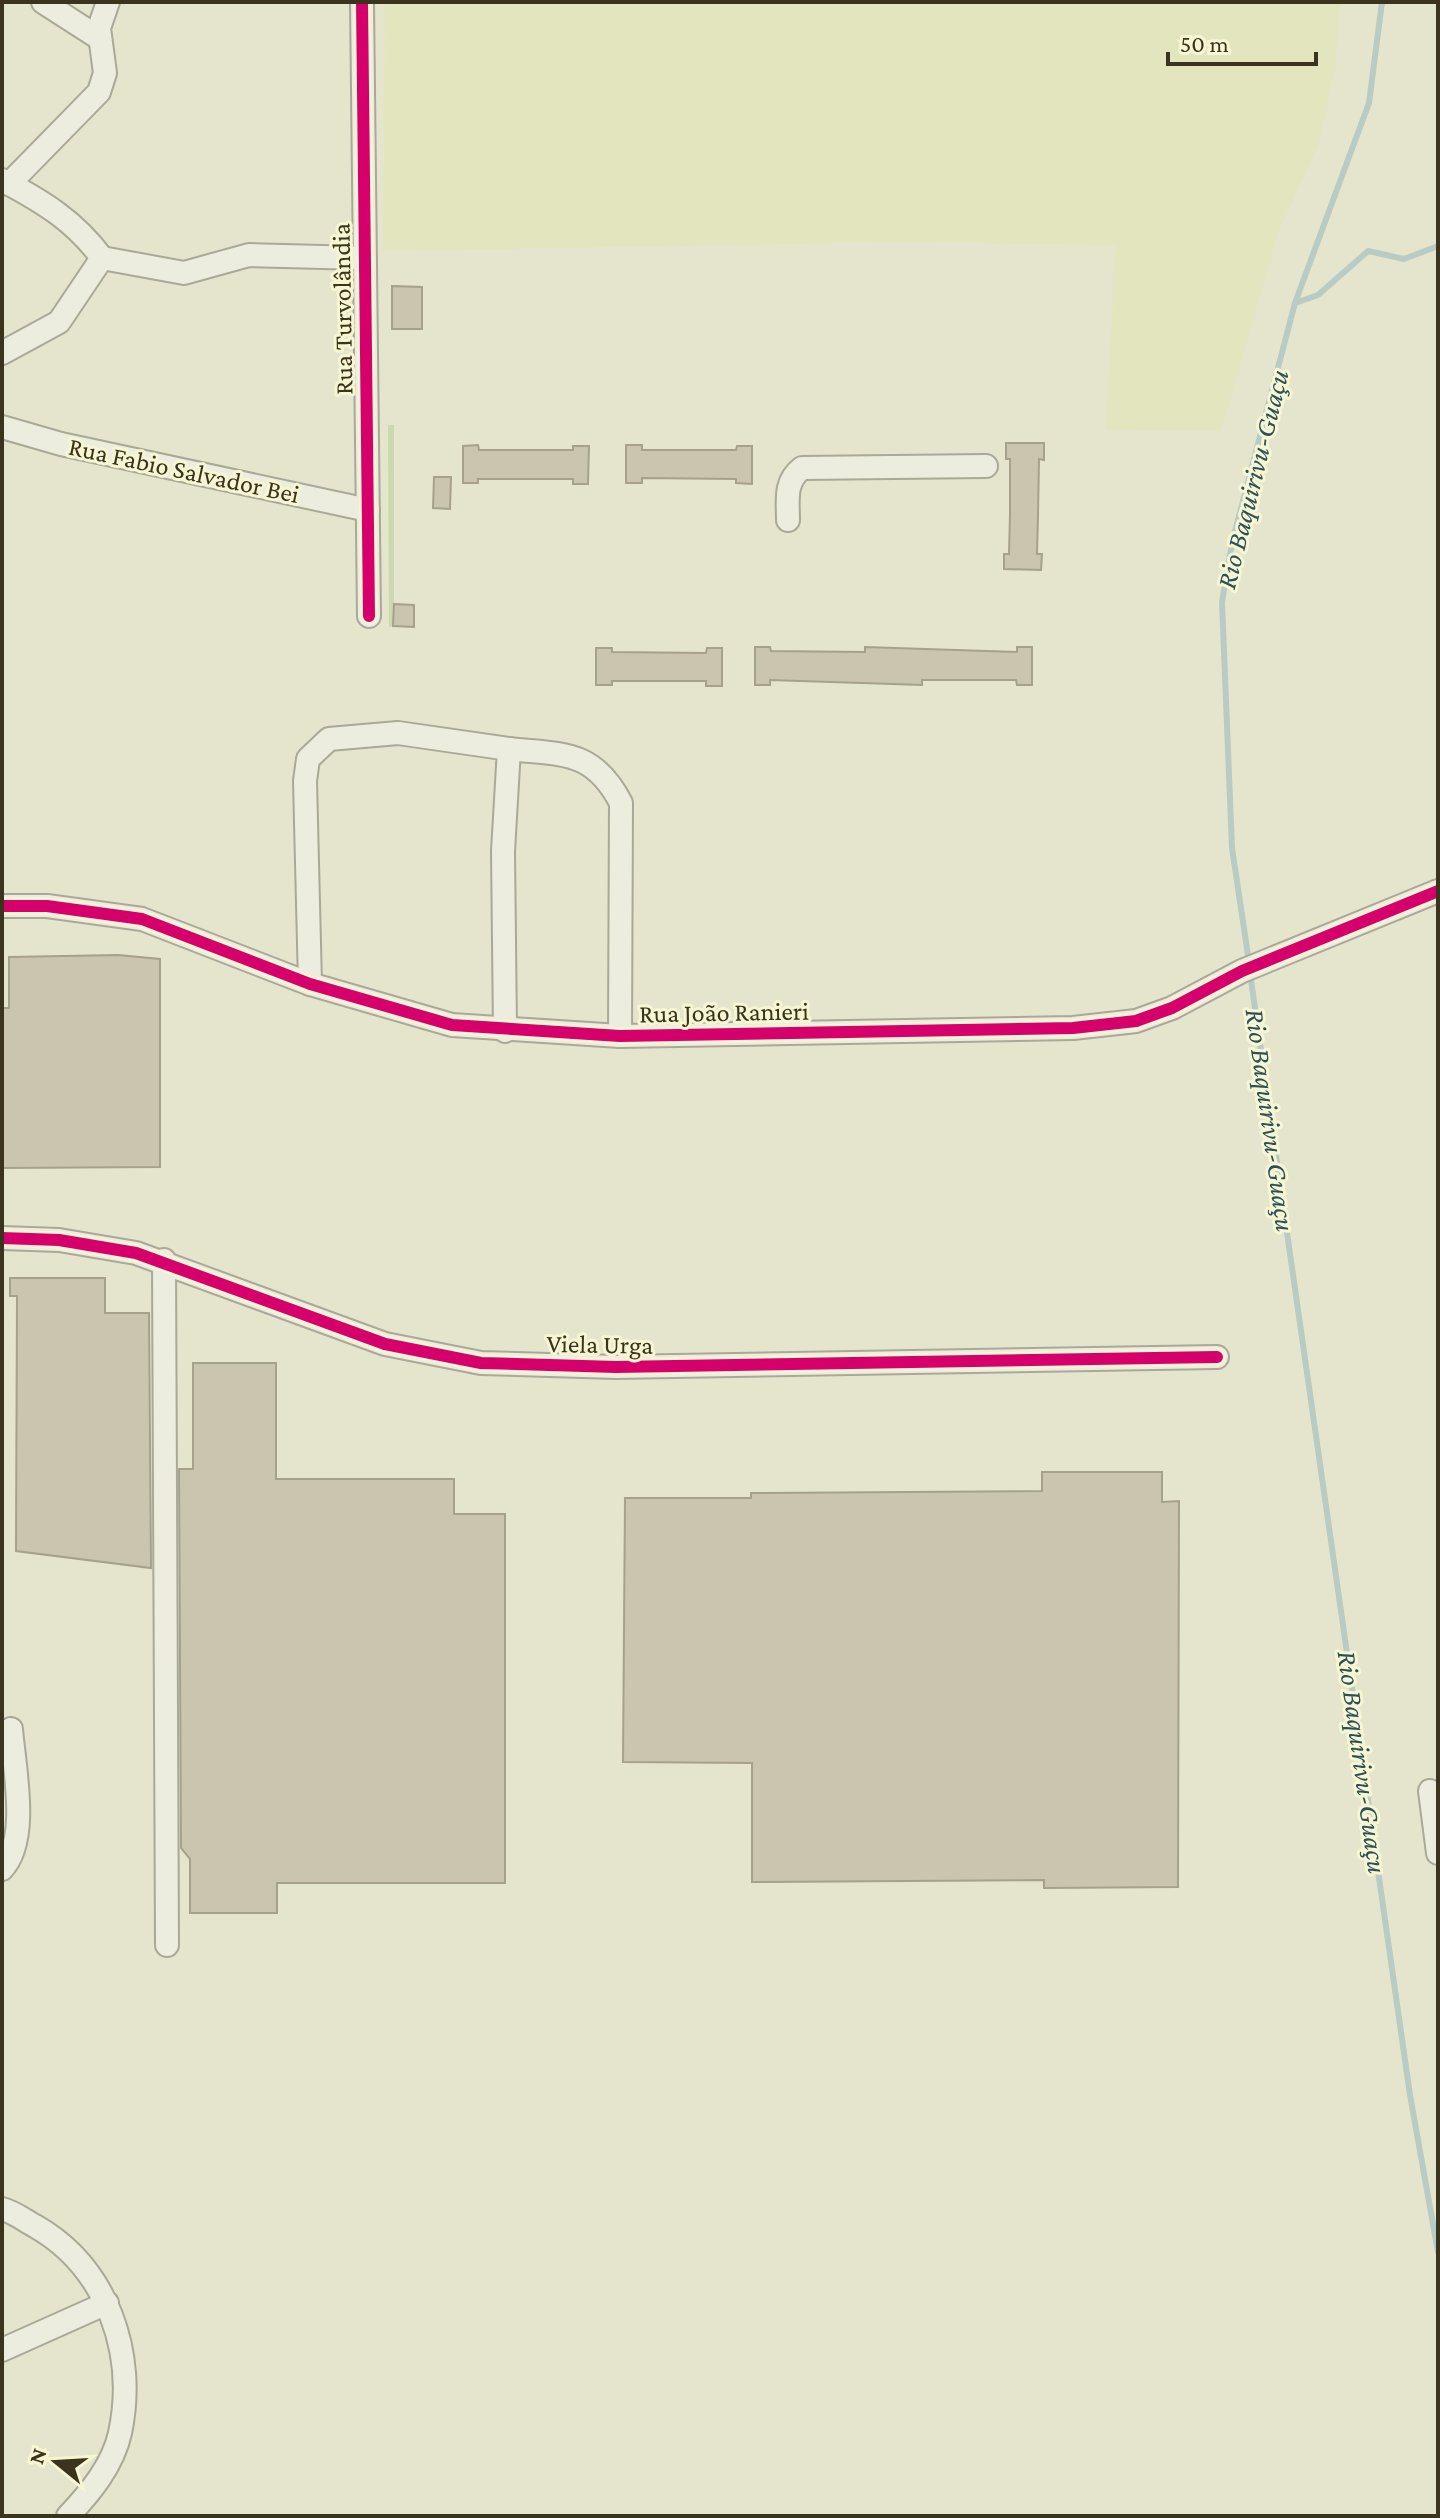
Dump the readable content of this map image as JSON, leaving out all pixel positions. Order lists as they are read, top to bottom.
{
  "streets": {
    "street": [
      "Rua Turvolândia",
      "Rua Fabio Salvador Bei",
      "Rua João Ranieri",
      "Viela Urga"
    ]
  },
  "crossings": [
    ["Rua Turvolândia", "Rua Fabio Salvador Bei"]
  ],
  "water": ["Rio Baquirivu-Guaçu"],
  "scale_bar": "50 m",
  "north": "left"
}
